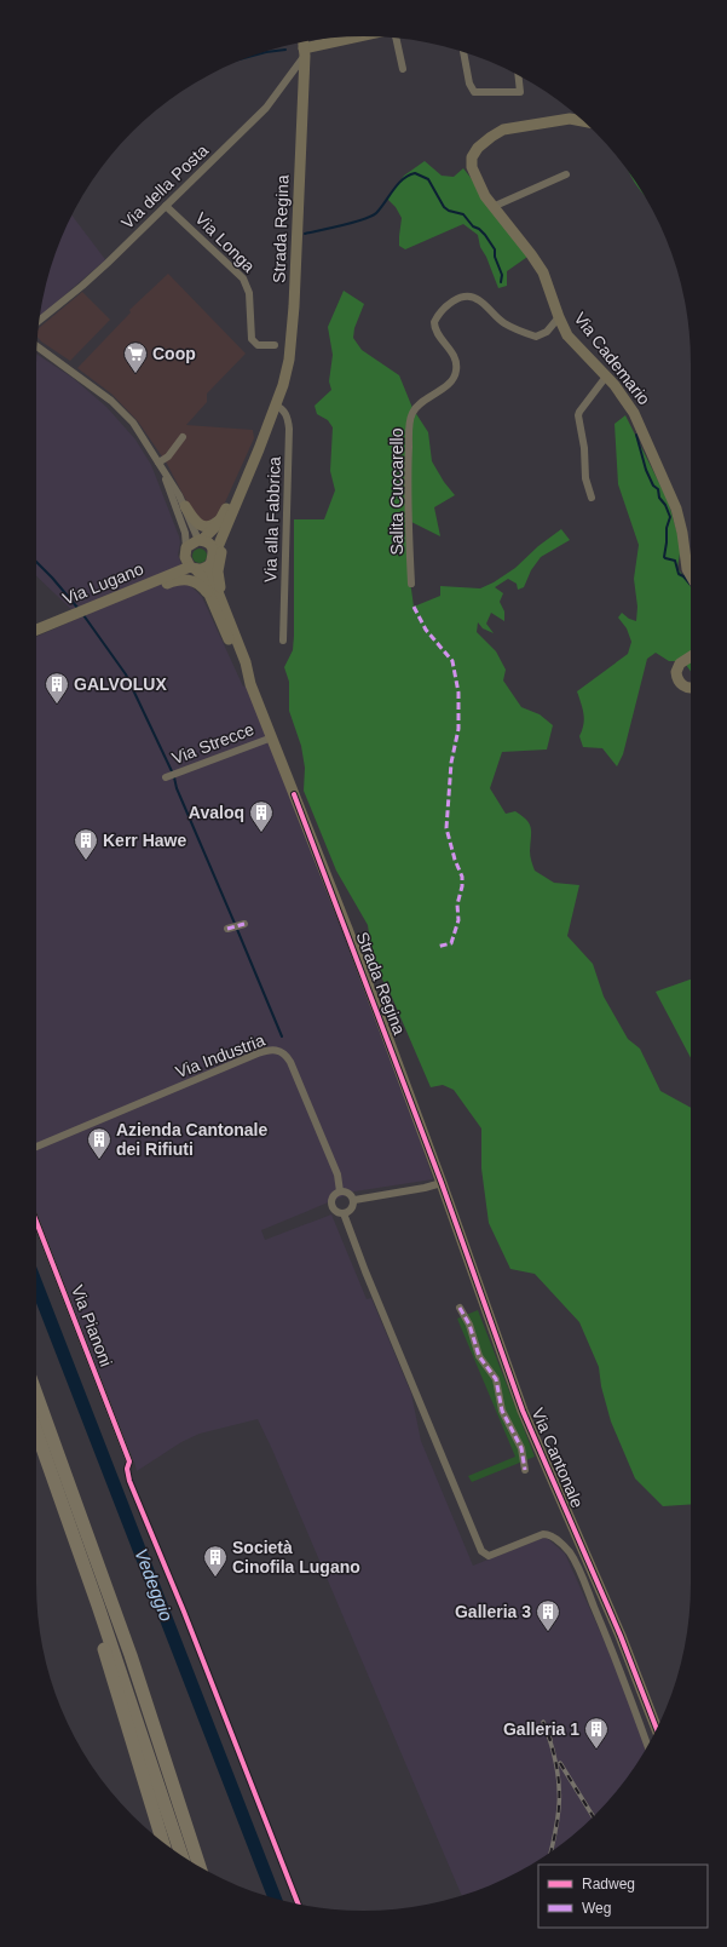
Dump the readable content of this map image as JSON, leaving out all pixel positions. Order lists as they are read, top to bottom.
{
  "streets": {
    "main road": [
      "Strada Regina",
      "Via Cademario",
      "Via Lugano",
      "Via Cantonale"
    ],
    "street": [
      "Via della Posta",
      "Via Longa",
      "Salita Cuccarello",
      "Via alla Fabbrica",
      "Via Strecce",
      "Via Industria",
      "Via Pianoni"
    ]
  },
  "crossings": [
    ["Via della Posta", "Strada Regina"],
    ["Via della Posta", "Via Longa"],
    ["Strada Regina", "Via alla Fabbrica"],
    ["Strada Regina", "Via Lugano"],
    ["Strada Regina", "Via Strecce"],
    ["Strada Regina", "Via Cantonale"],
    ["Via Cademario", "Salita Cuccarello"]
  ],
  "water": ["Vedeggio"],
  "places": {
    "supermarket": ["Coop"],
    "building": [
      "GALVOLUX",
      "Avaloq",
      "Kerr Hawe",
      "Azienda Cantonale dei Rifiuti",
      "Società Cinofila Lugano",
      "Galleria 3",
      "Galleria 1"
    ]
  },
  "legend": ["Radweg", "Weg"]
}
